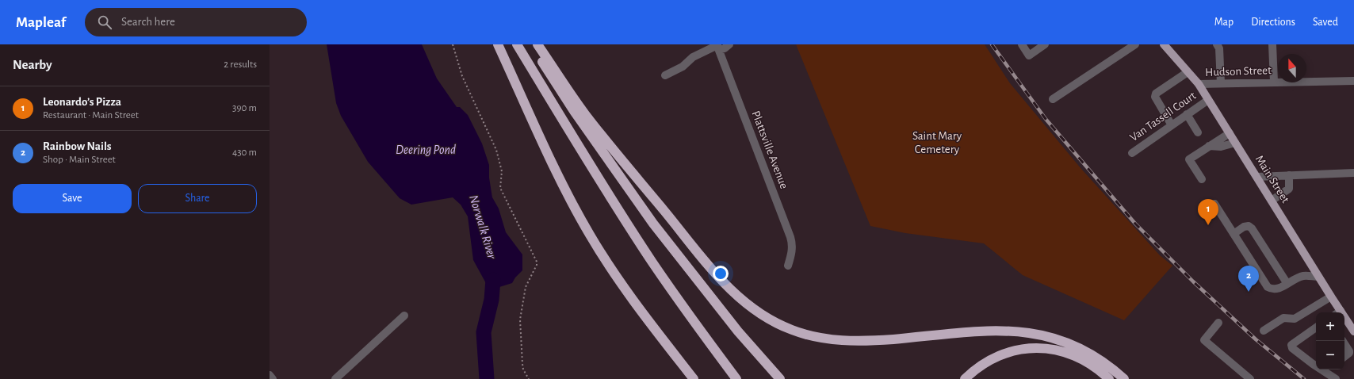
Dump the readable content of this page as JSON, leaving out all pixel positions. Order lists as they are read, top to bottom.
{
  "streets": {
    "main road": ["Main Street"],
    "street": ["Hudson Street", "Van Tassell Court", "Plattsville Avenue"]
  },
  "crossings": [
    ["Hudson Street", "Main Street"],
    ["Van Tassell Court", "Main Street"]
  ],
  "water": ["Deering Pond", "Norwalk River"],
  "parks": ["Saint Mary Cemetery"],
  "north": "top",
  "page": {
    "header": "Mapleaf",
    "search": "Search here",
    "nav": ["Map", "Directions", "Saved"],
    "heading": ["Nearby", "2 results"],
    "list": [
      {
        "mark": "1",
        "name": "Leonardo’s Pizza",
        "note": "Restaurant · Main Street",
        "value": "390 m"
      },
      {
        "mark": "2",
        "name": "Rainbow Nails",
        "note": "Shop · Main Street",
        "value": "430 m"
      }
    ],
    "buttons": ["Save", "Share"],
    "pins": ["1", "2"],
    "map_buttons": ["+", "−"]
  }
}
